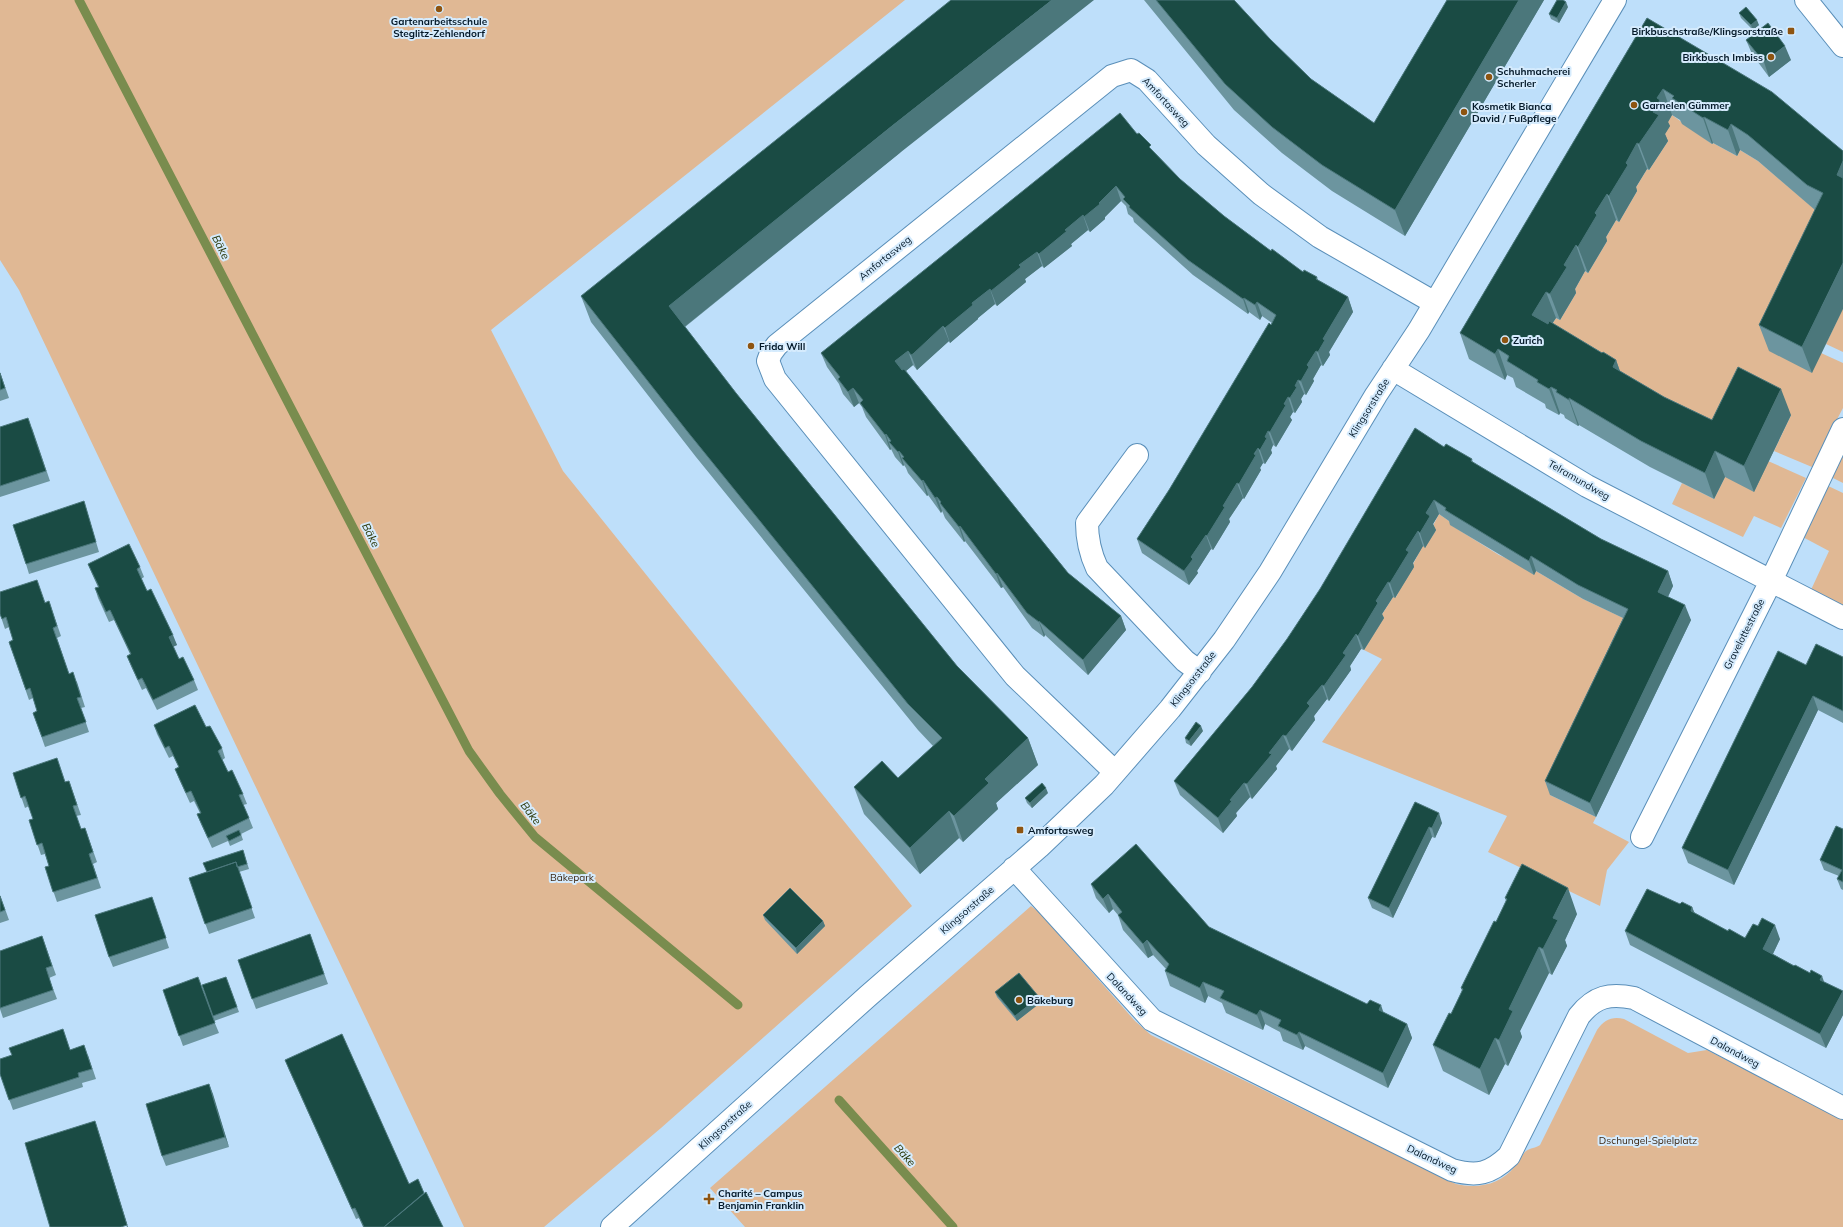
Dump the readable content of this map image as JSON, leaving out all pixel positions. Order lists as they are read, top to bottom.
{
  "streets": {
    "street": [
      "Amfortasweg",
      "Klingsorstraße",
      "Telramundweg",
      "Gravelottestraße",
      "Dalandweg"
    ]
  },
  "crossings": [
    ["Amfortasweg", "Klingsorstraße"],
    ["Klingsorstraße", "Telramundweg"],
    ["Klingsorstraße", "Dalandweg"],
    ["Telramundweg", "Gravelottestraße"]
  ],
  "water": ["Bäke"],
  "parks": ["Bäkepark", "Dschungel-Spielplatz"],
  "places": {
    "other": [
      "Gartenarbeitsschule Steglitz-Zehlendorf",
      "Birkbusch Imbiss",
      "Schuhmacherei Scherler",
      "Garnelen Gümmer",
      "Kosmetik Bianca David / Fußpflege",
      "Zurich",
      "Frida Will",
      "Bäkeburg"
    ],
    "transit": ["Birkbuschstraße/Klingsorstraße", "Amfortasweg"],
    "health": ["Charité – Campus Benjamin Franklin"]
  }
}
